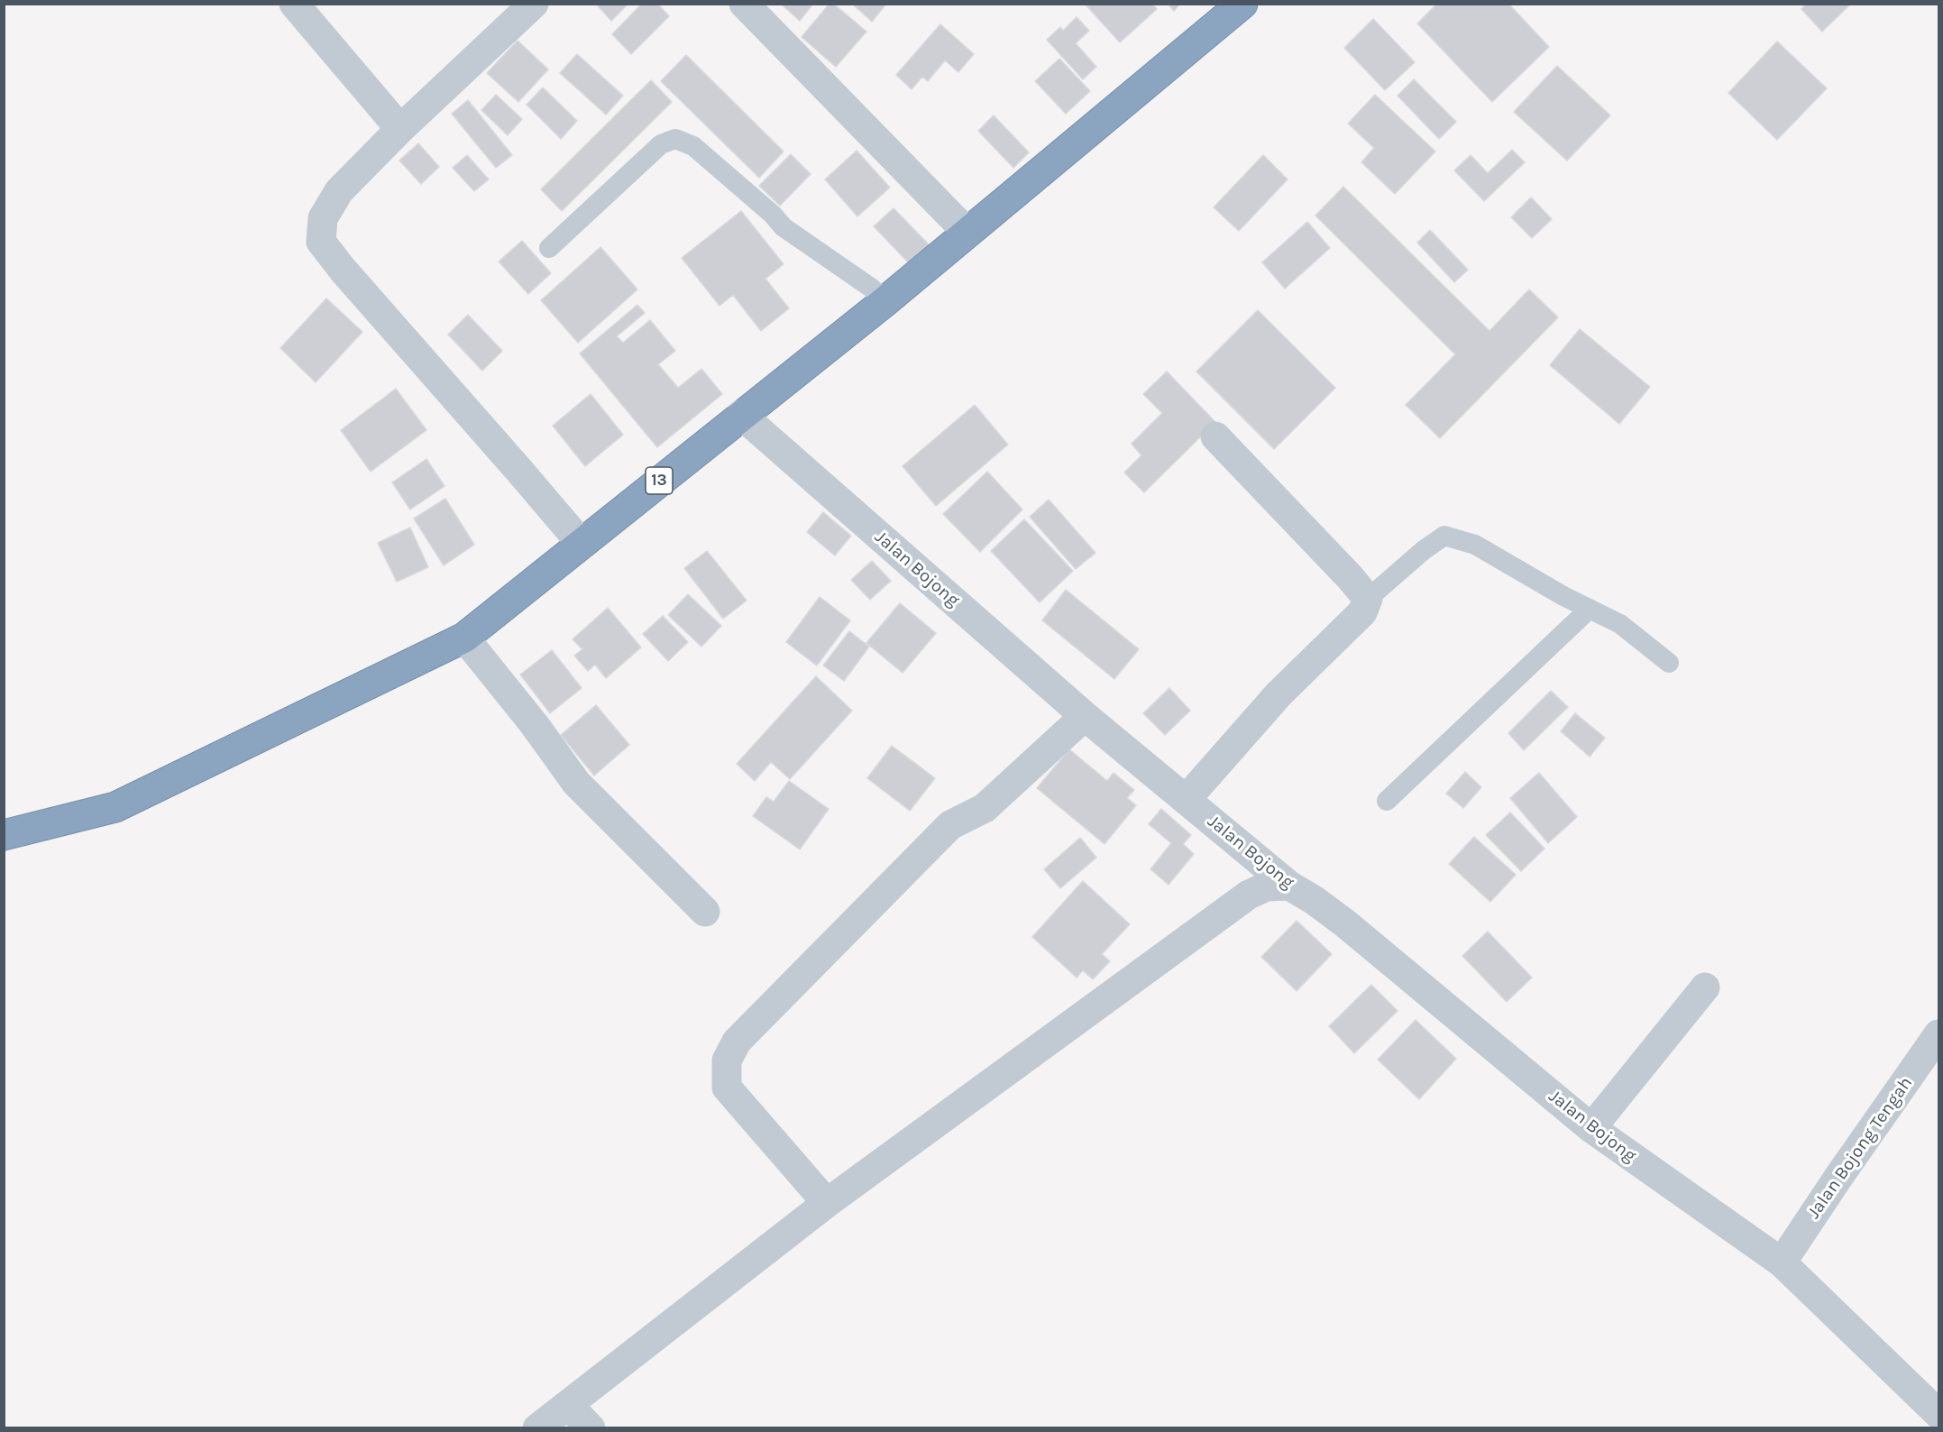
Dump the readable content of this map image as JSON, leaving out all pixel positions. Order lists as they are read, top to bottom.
{
  "streets": {
    "highway": ["13"],
    "street": ["Jalan Bojong", "Jalan Bojong Tengah"]
  },
  "crossings": [
    ["13", "Jalan Bojong"],
    ["Jalan Bojong", "Jalan Bojong Tengah"]
  ]
}
